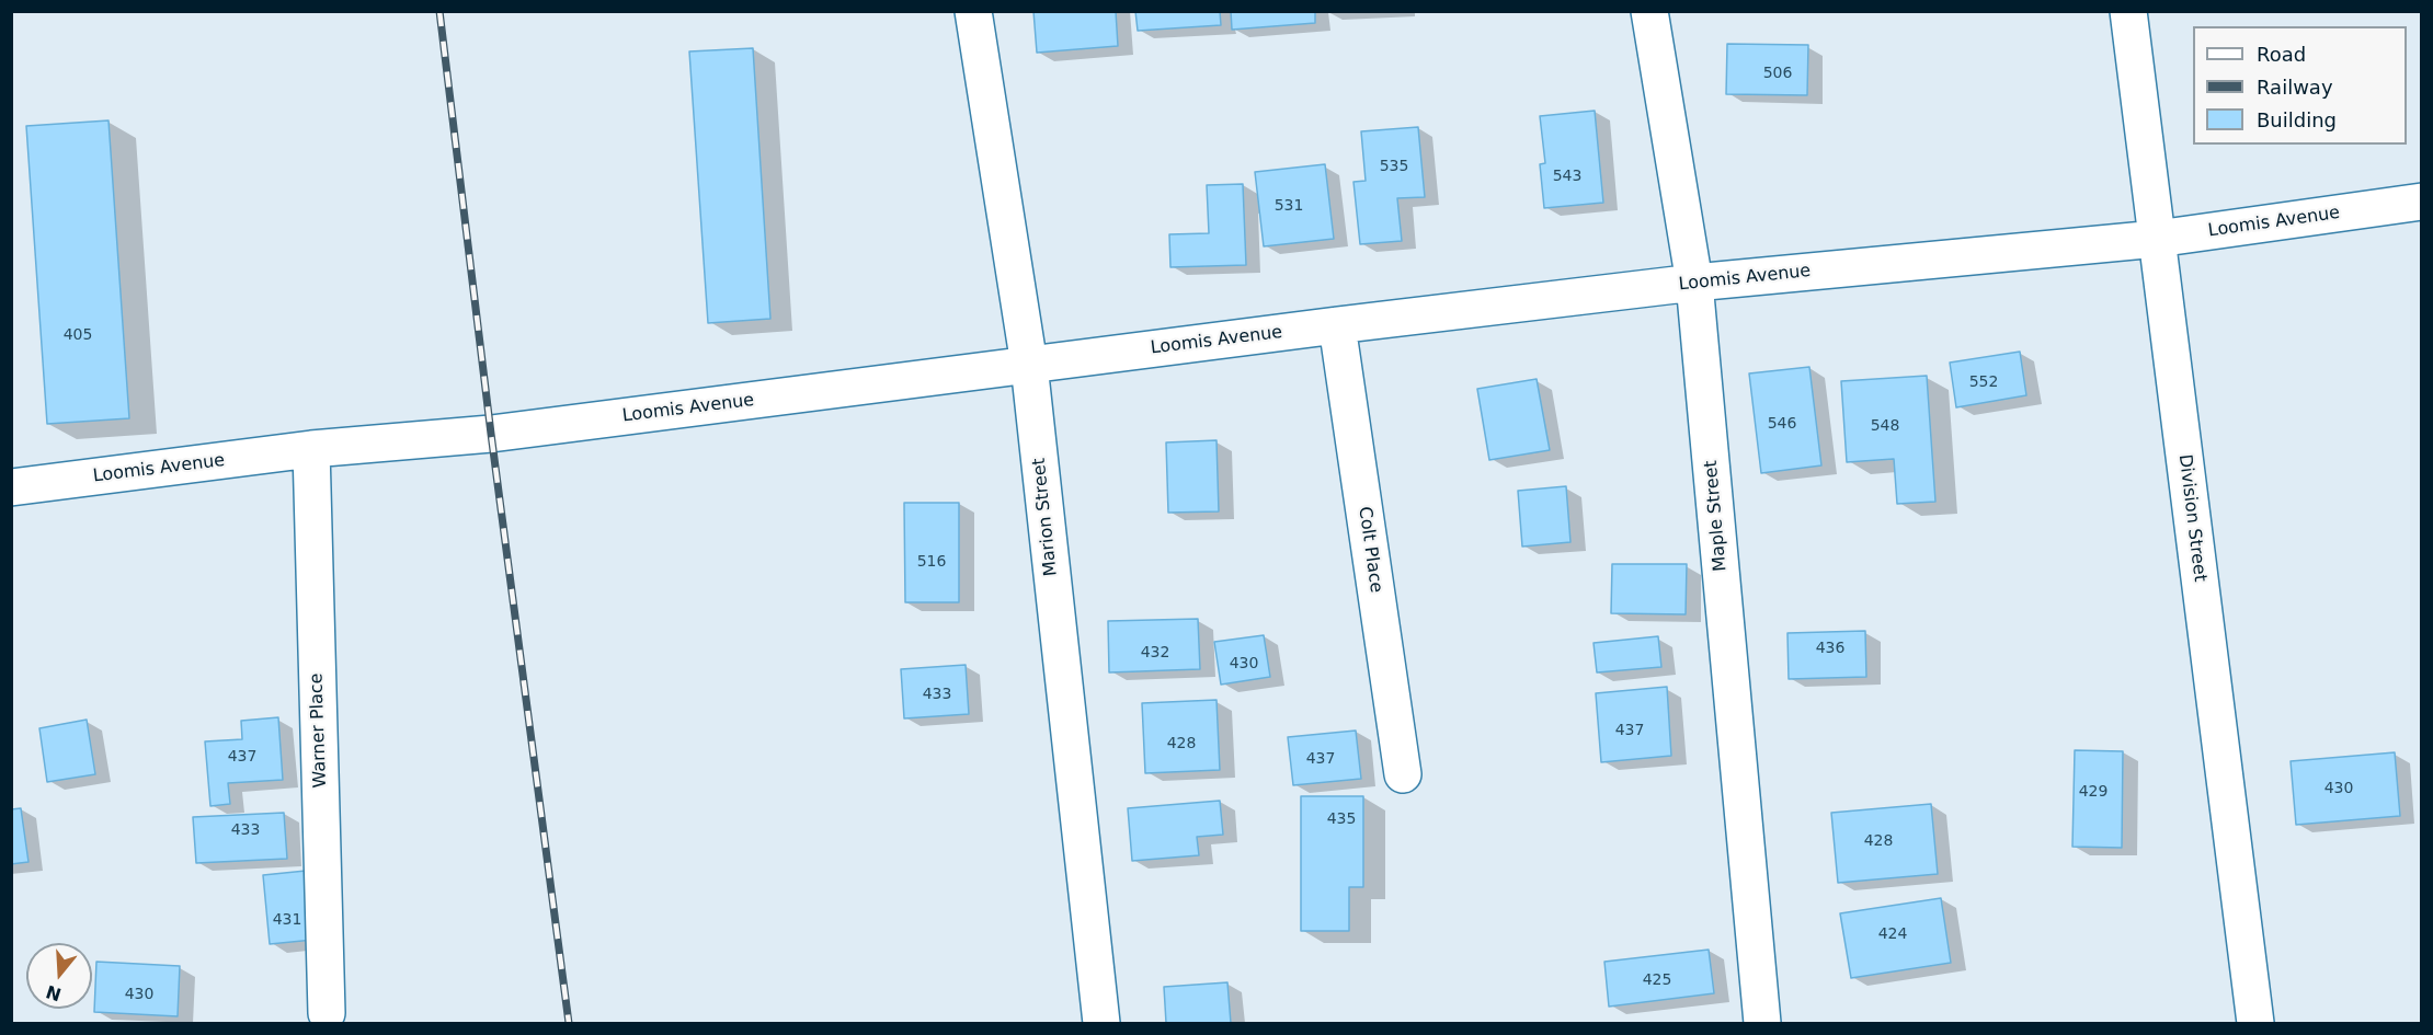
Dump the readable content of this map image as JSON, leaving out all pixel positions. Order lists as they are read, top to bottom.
{
  "streets": {
    "street": [
      "Loomis Avenue",
      "Maple Street",
      "Marion Street",
      "Division Street",
      "Colt Place",
      "Warner Place"
    ]
  },
  "crossings": [
    ["Loomis Avenue", "Maple Street"],
    ["Loomis Avenue", "Marion Street"],
    ["Loomis Avenue", "Division Street"],
    ["Loomis Avenue", "Colt Place"],
    ["Loomis Avenue", "Warner Place"]
  ],
  "house_numbers": [
    "506",
    "535",
    "543",
    "531",
    "405",
    "552",
    "546",
    "548",
    "516",
    "436",
    "432",
    "430",
    "433",
    "437",
    "428",
    "437",
    "437",
    "430",
    "429",
    "435",
    "433",
    "428",
    "431",
    "424",
    "425",
    "430"
  ],
  "legend": ["Road", "Railway", "Building"],
  "north": "bottom"
}
